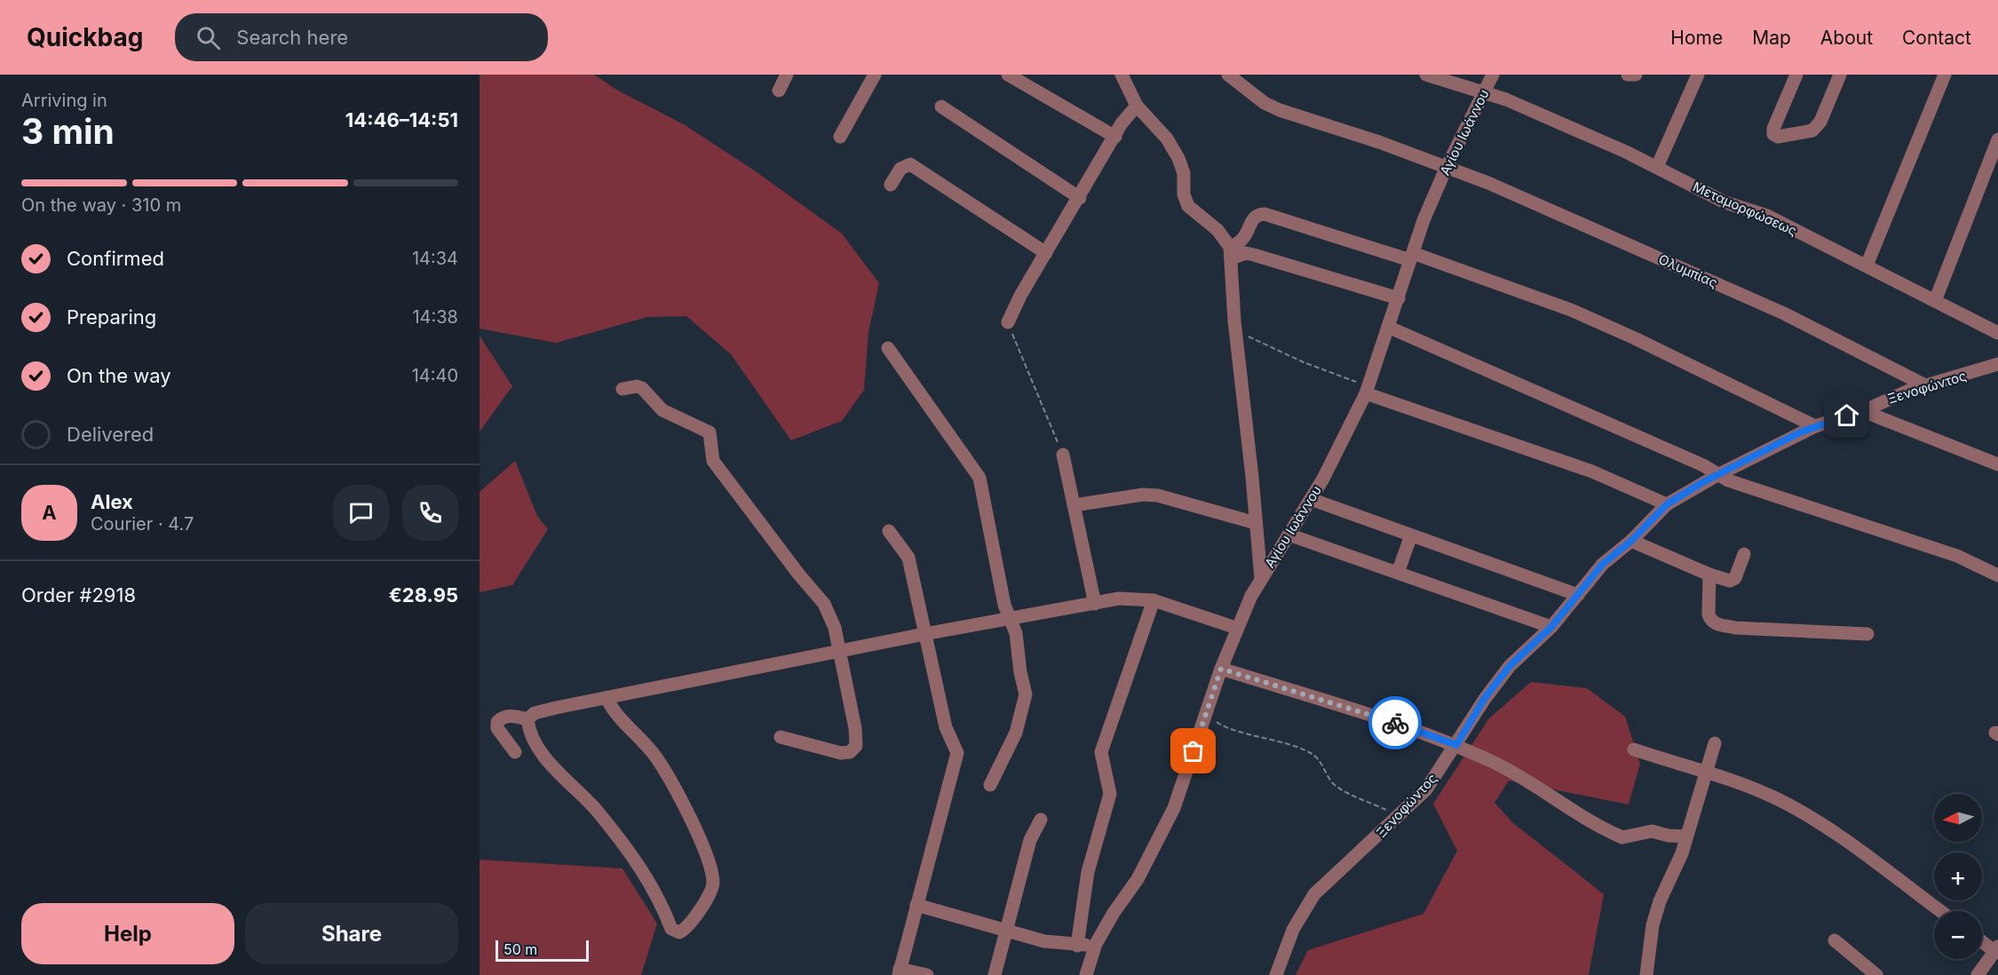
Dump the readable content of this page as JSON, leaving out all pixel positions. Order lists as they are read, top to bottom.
{
  "streets": {
    "street": [
      "Αγίου Ιωάννου",
      "Μεταμορφώσεως",
      "Ολυμπίας",
      "Ξενοφώντος"
    ]
  },
  "crossings": [
    ["Αγίου Ιωάννου", "Μεταμορφώσεως"],
    ["Αγίου Ιωάννου", "Ολυμπίας"],
    ["Ολυμπίας", "Ξενοφώντος"]
  ],
  "scale_bar": "50 m",
  "north": "left",
  "page": {
    "header": "Quickbag",
    "search": "Search here",
    "nav": [
      "Home",
      "Map",
      "About",
      "Contact"
    ],
    "heading": ["3 min", "Arriving in", "14:46–14:51"],
    "panel": [
      "Alex",
      "Courier · 4.7",
      "Order #2918",
      "€28.95"
    ],
    "bar": "On the way · 310 m",
    "list": [
      ["Confirmed", "14:34"],
      ["Preparing", "14:38"],
      ["On the way", "14:40"],
      "Delivered"
    ],
    "round": "A",
    "map_buttons": ["+", "−"],
    "buttons": ["Help", "Share"],
    "scale": "50 m"
  }
}
